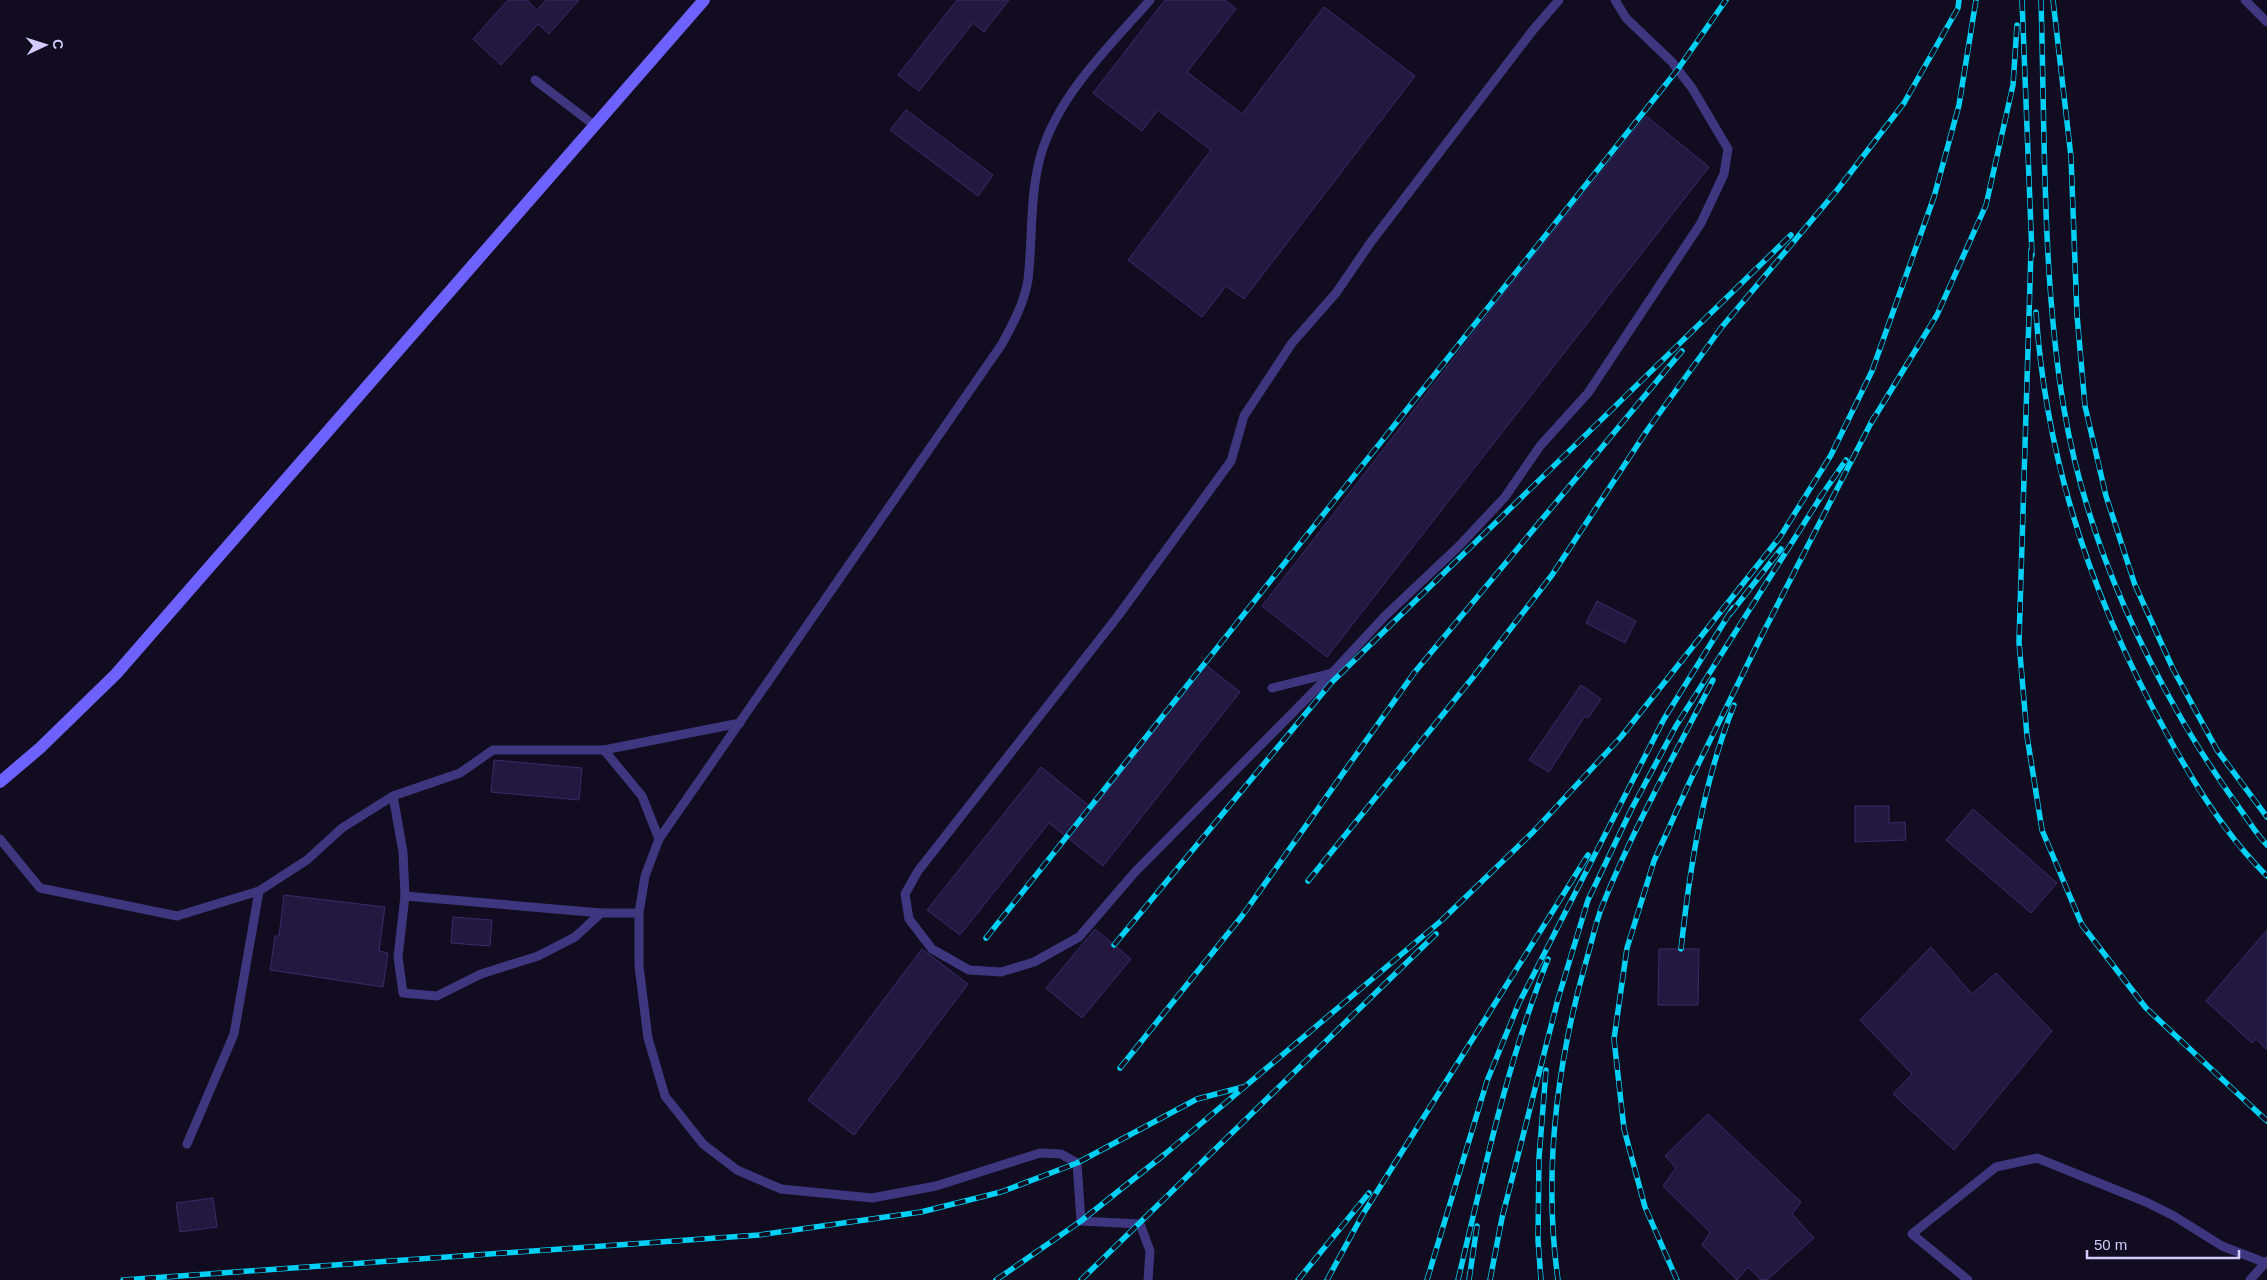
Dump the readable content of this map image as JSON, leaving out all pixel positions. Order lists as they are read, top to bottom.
{
  "scale_bar": "50 m",
  "north": "right"
}
